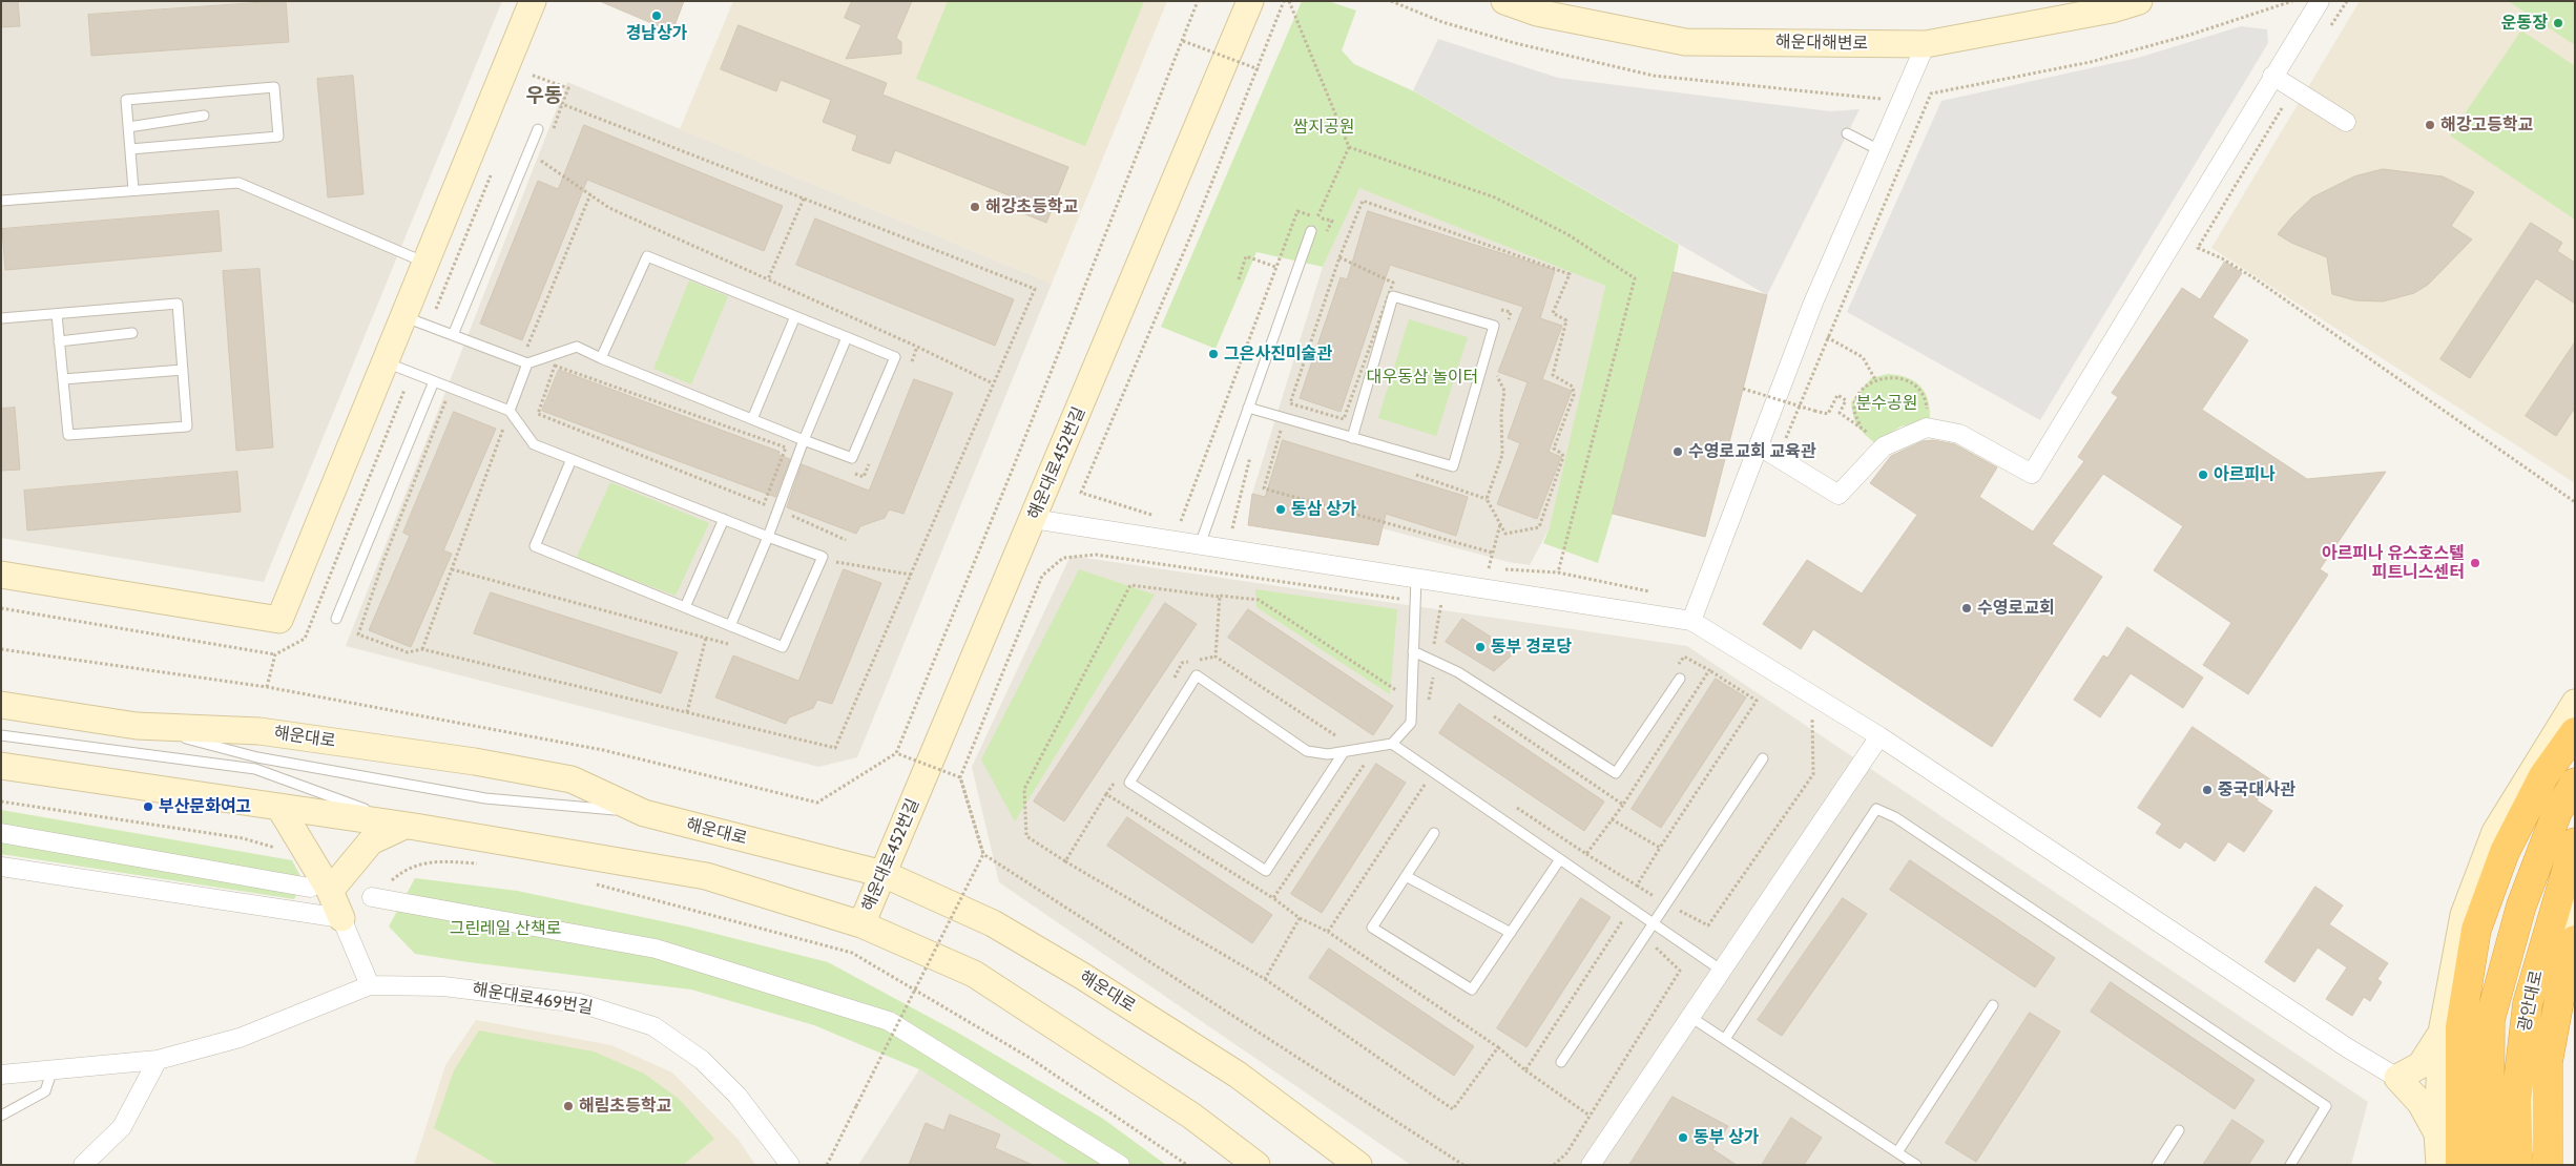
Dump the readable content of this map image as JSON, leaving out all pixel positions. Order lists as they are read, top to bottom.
{
  "streets": {
    "highway": ["광안대로"],
    "main road": ["해운대해변로", "해운대로452번길", "해운대로"],
    "street": ["해운대로469번길"]
  },
  "crossings": [
    ["해운대로452번길", "해운대로"]
  ],
  "districts": ["우동"],
  "parks": [
    "쌈지공원",
    "대우동삼 놀이터",
    "분수공원",
    "그린레일 산책로"
  ],
  "places": [
    "경남상가",
    "운동장",
    "해강고등학교",
    "해강초등학교",
    "그은사진미술관",
    "수영로교회 교육관",
    "아르피나",
    "동삼 상가",
    "아르피나 유스호스텔 피트니스센터",
    "수영로교회",
    "동부 경로당",
    "중국대사관",
    "부산문화여고",
    "해림초등학교",
    "동부 상가"
  ]
}
